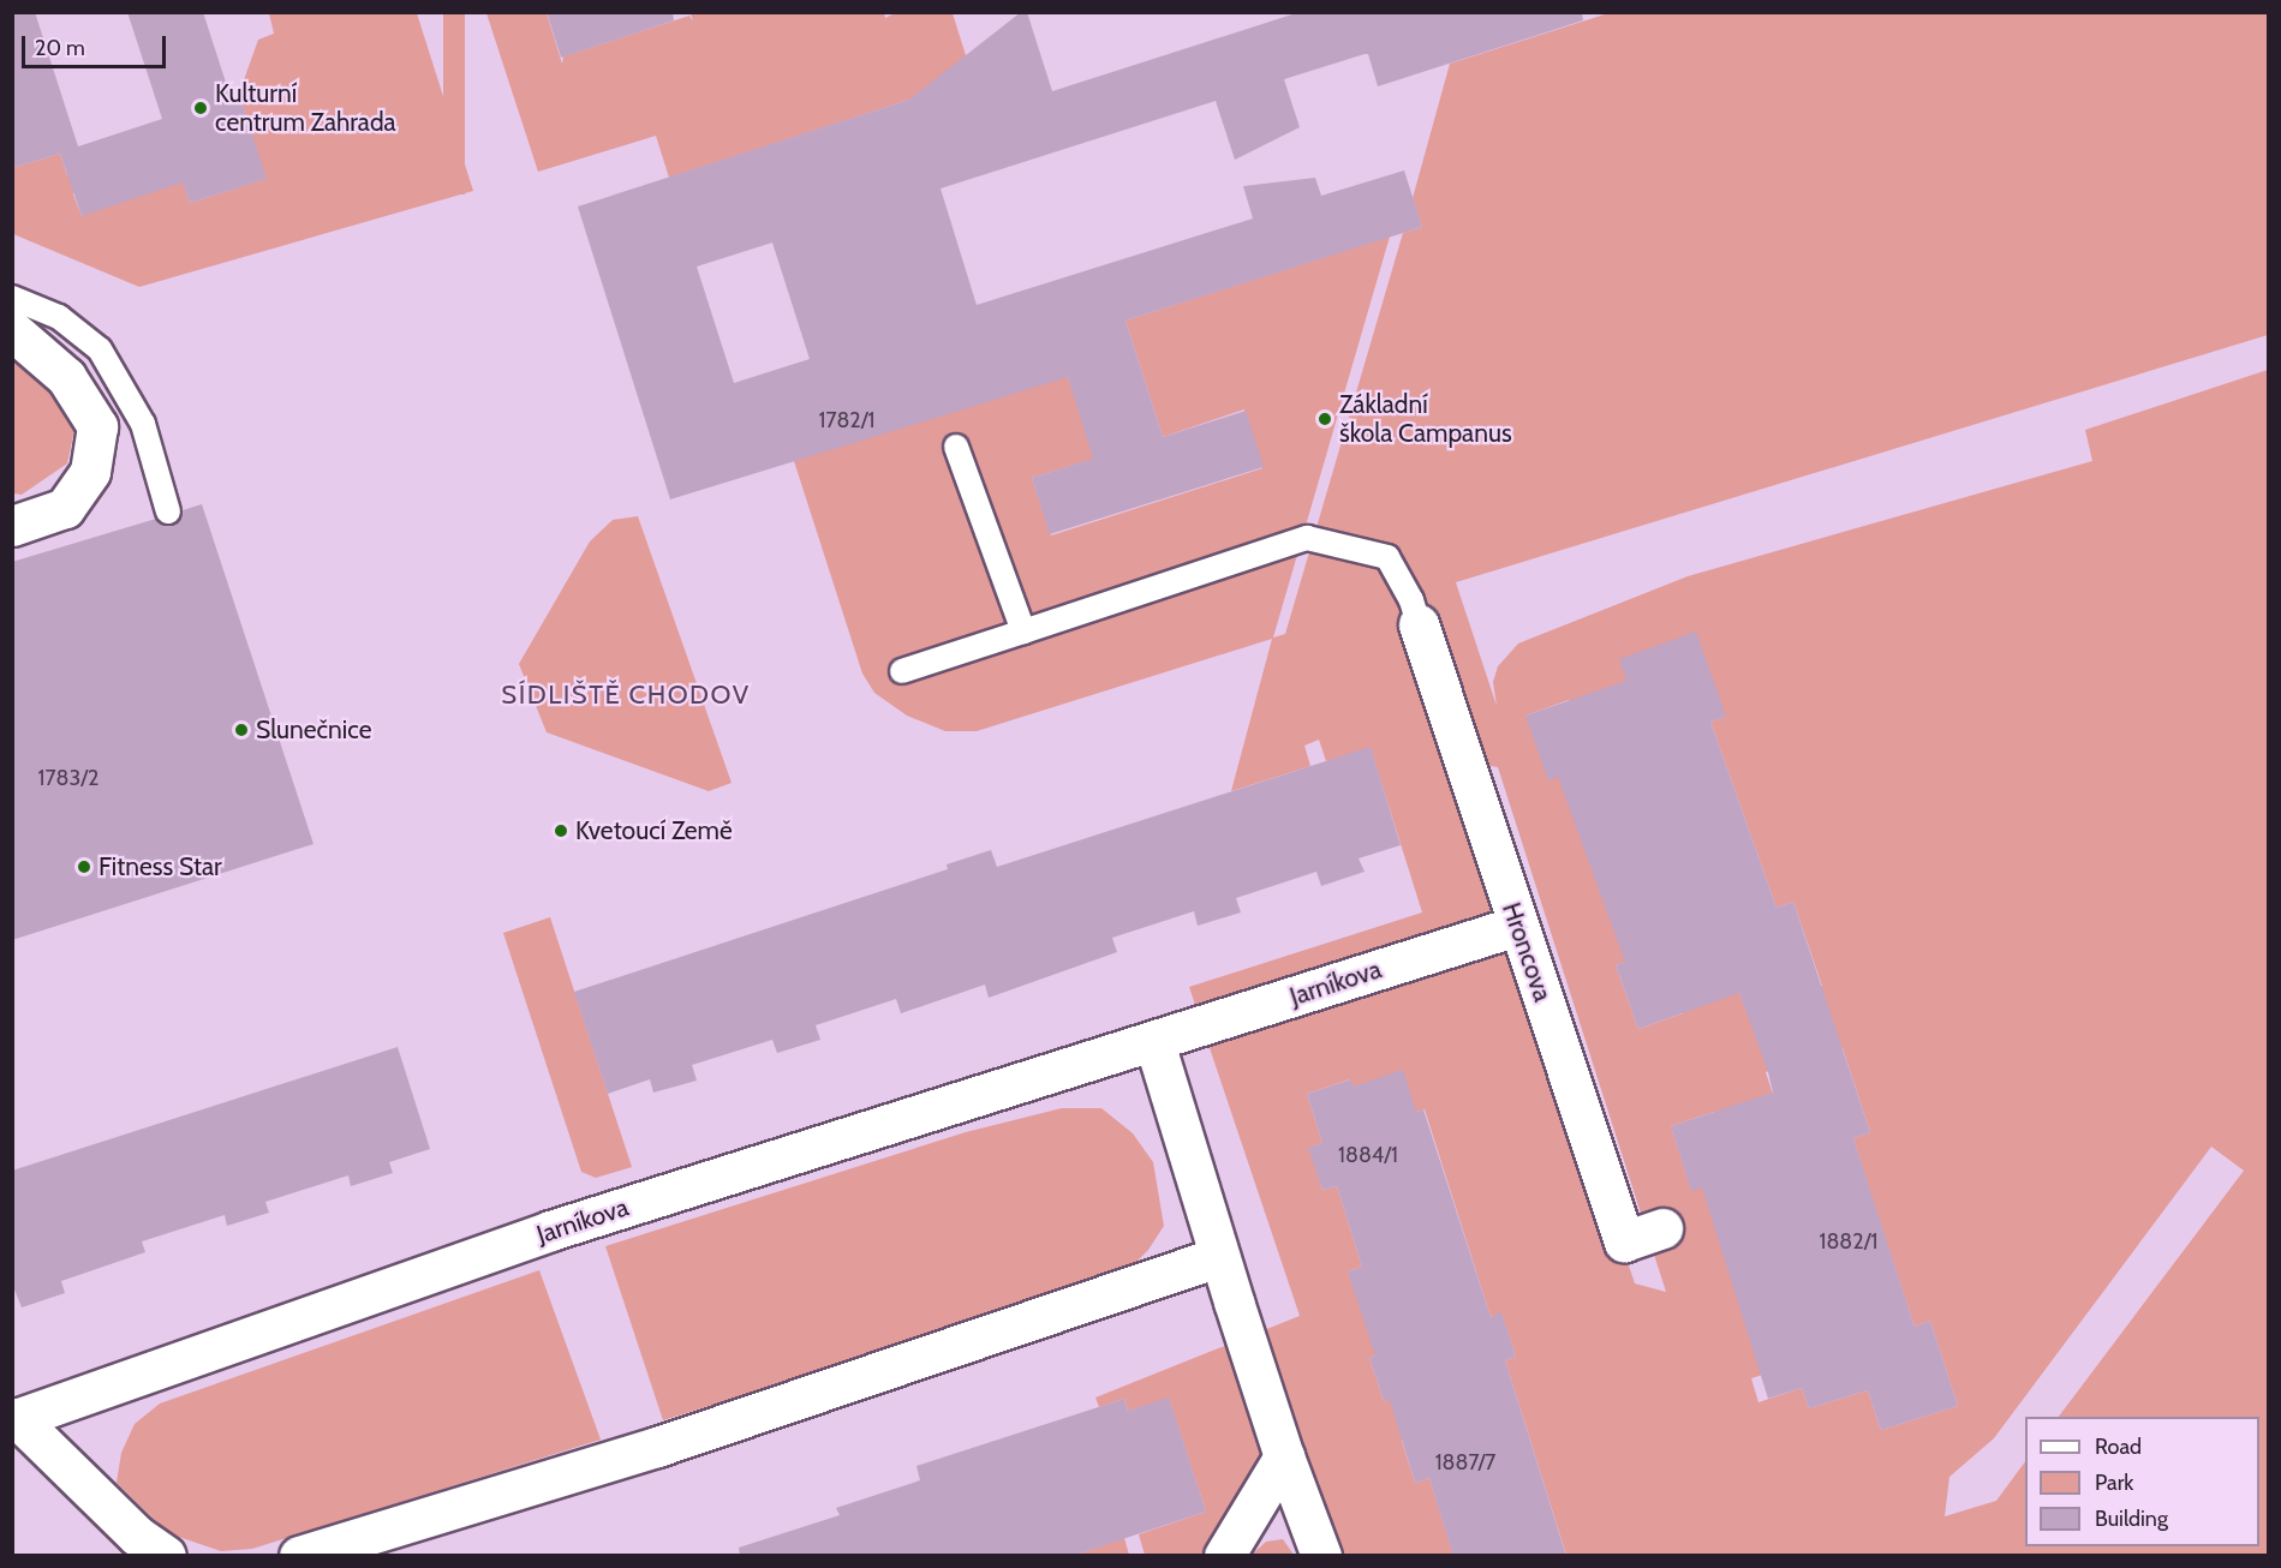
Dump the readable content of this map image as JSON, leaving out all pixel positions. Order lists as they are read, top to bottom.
{
  "streets": {
    "street": ["Hroncova", "Jarníkova"]
  },
  "crossings": [
    ["Hroncova", "Jarníkova"]
  ],
  "districts": ["SÍDLIŠTĚ CHODOV"],
  "places": [
    "Kulturní centrum Zahrada",
    "Základní škola Campanus",
    "Slunečnice",
    "Kvetoucí Země",
    "Fitness Star"
  ],
  "house_numbers": [
    "1782/1",
    "1783/2",
    "1884/1",
    "1882/1",
    "1887/7"
  ],
  "legend": ["Road", "Park", "Building"],
  "scale_bar": "20 m"
}
